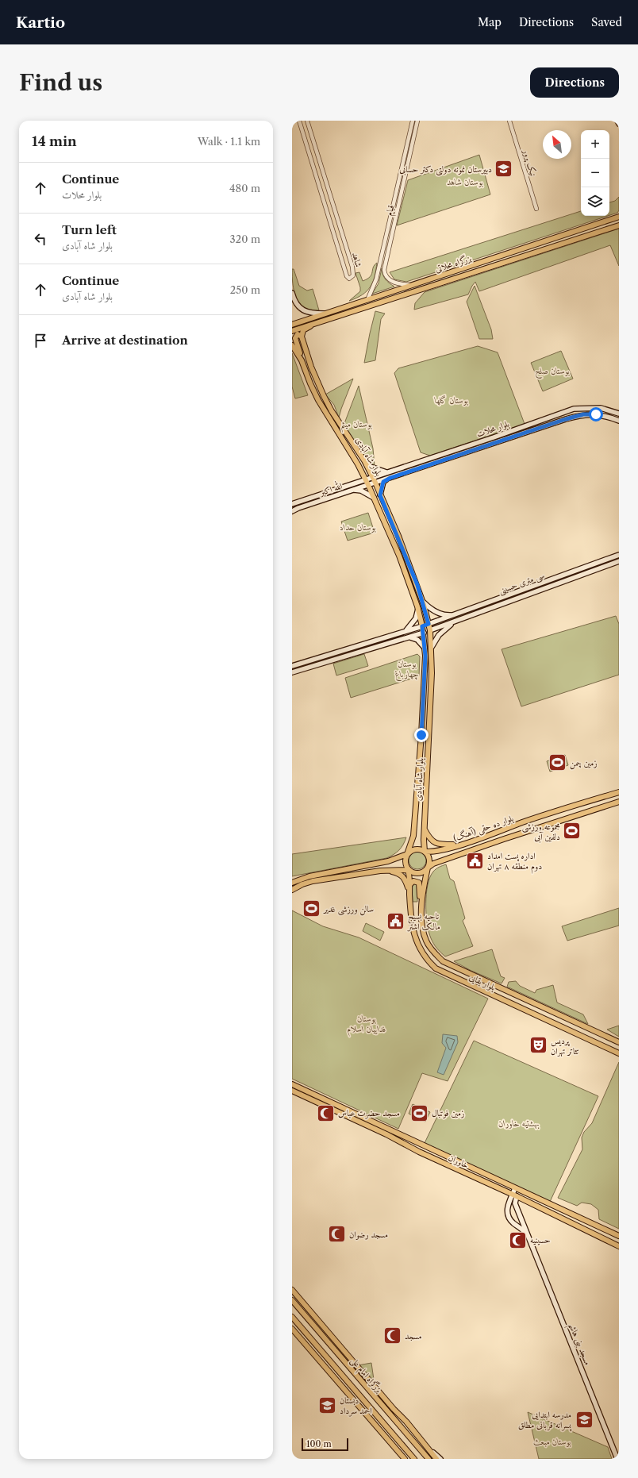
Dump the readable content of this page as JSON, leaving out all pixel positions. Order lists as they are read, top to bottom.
{
  "streets": {
    "main road": [
      "بزرگراه محلاتی",
      "بلوار محلات",
      "بلوار شاه آبادی",
      "الله اکبر",
      "سی متری حسینی",
      "بلوار ده حقی (آهنگ)",
      "بلوار بقایی",
      "خاوران",
      "مسجد بنی هاشم",
      "بزرگراه امام علی"
    ],
    "street": ["نیک پرور", "قیام", "شاهد"]
  },
  "crossings": [
    ["قیام", "بزرگراه محلاتی"],
    ["بلوار محلات", "بلوار شاه آبادی"],
    ["بلوار محلات", "الله اکبر"],
    ["بلوار شاه آبادی", "الله اکبر"],
    ["بلوار شاه آبادی", "سی متری حسینی"],
    ["بلوار شاه آبادی", "بلوار ده حقی (آهنگ)"],
    ["بلوار شاه آبادی", "بلوار بقایی"],
    ["بلوار ده حقی (آهنگ)", "بلوار بقایی"],
    ["خاوران", "مسجد بنی هاشم"]
  ],
  "parks": [
    "بوستان شاهد",
    "بوستان صلح",
    "بوستان گلها",
    "بوستان میثم",
    "بوستان حداد",
    "بوستان چهارباغ",
    "بوستان فداییان اسلام",
    "بهشتیه خاوران",
    "بوستان مبعث"
  ],
  "places": {
    "school or university": ["دبیرستان نمونه دولتی دکتر حسابی", "دبستان احمد سرداد", "مدرسه ابتدایی پسرانه قربانی مطلق"],
    "sports": [
      "زمین چمن",
      "مجموعه ورزشی دلفین آبی",
      "سالن ورزشی غدیر",
      "زمین فوتبال"
    ],
    "public building": ["اداره پست امداد دوم منطقه ۸ تهران", "ناحیه بسیج مالک اشتر"],
    "theatre": ["پردیس تئاتر تهران"],
    "mosque": [
      "مسجد حضرت عباس",
      "مسجد رضوان",
      "حسینیه",
      "مسجد"
    ]
  },
  "scale_bar": "100 m",
  "north": "top left",
  "page": {
    "header": "Kartio",
    "nav": ["Map", "Directions", "Saved"],
    "buttons": "Directions",
    "title": "Find us",
    "heading": ["14 min", "Walk · 1.1 km"],
    "map_buttons": ["+", "−"],
    "list": [
      ["Continue", "بلوار محلات", "480 m"],
      ["Turn left", "بلوار شاه آبادی", "320 m"],
      ["Continue", "بلوار شاه آبادی", "250 m"],
      "Arrive at destination"
    ],
    "scale": "100 m"
  }
}
